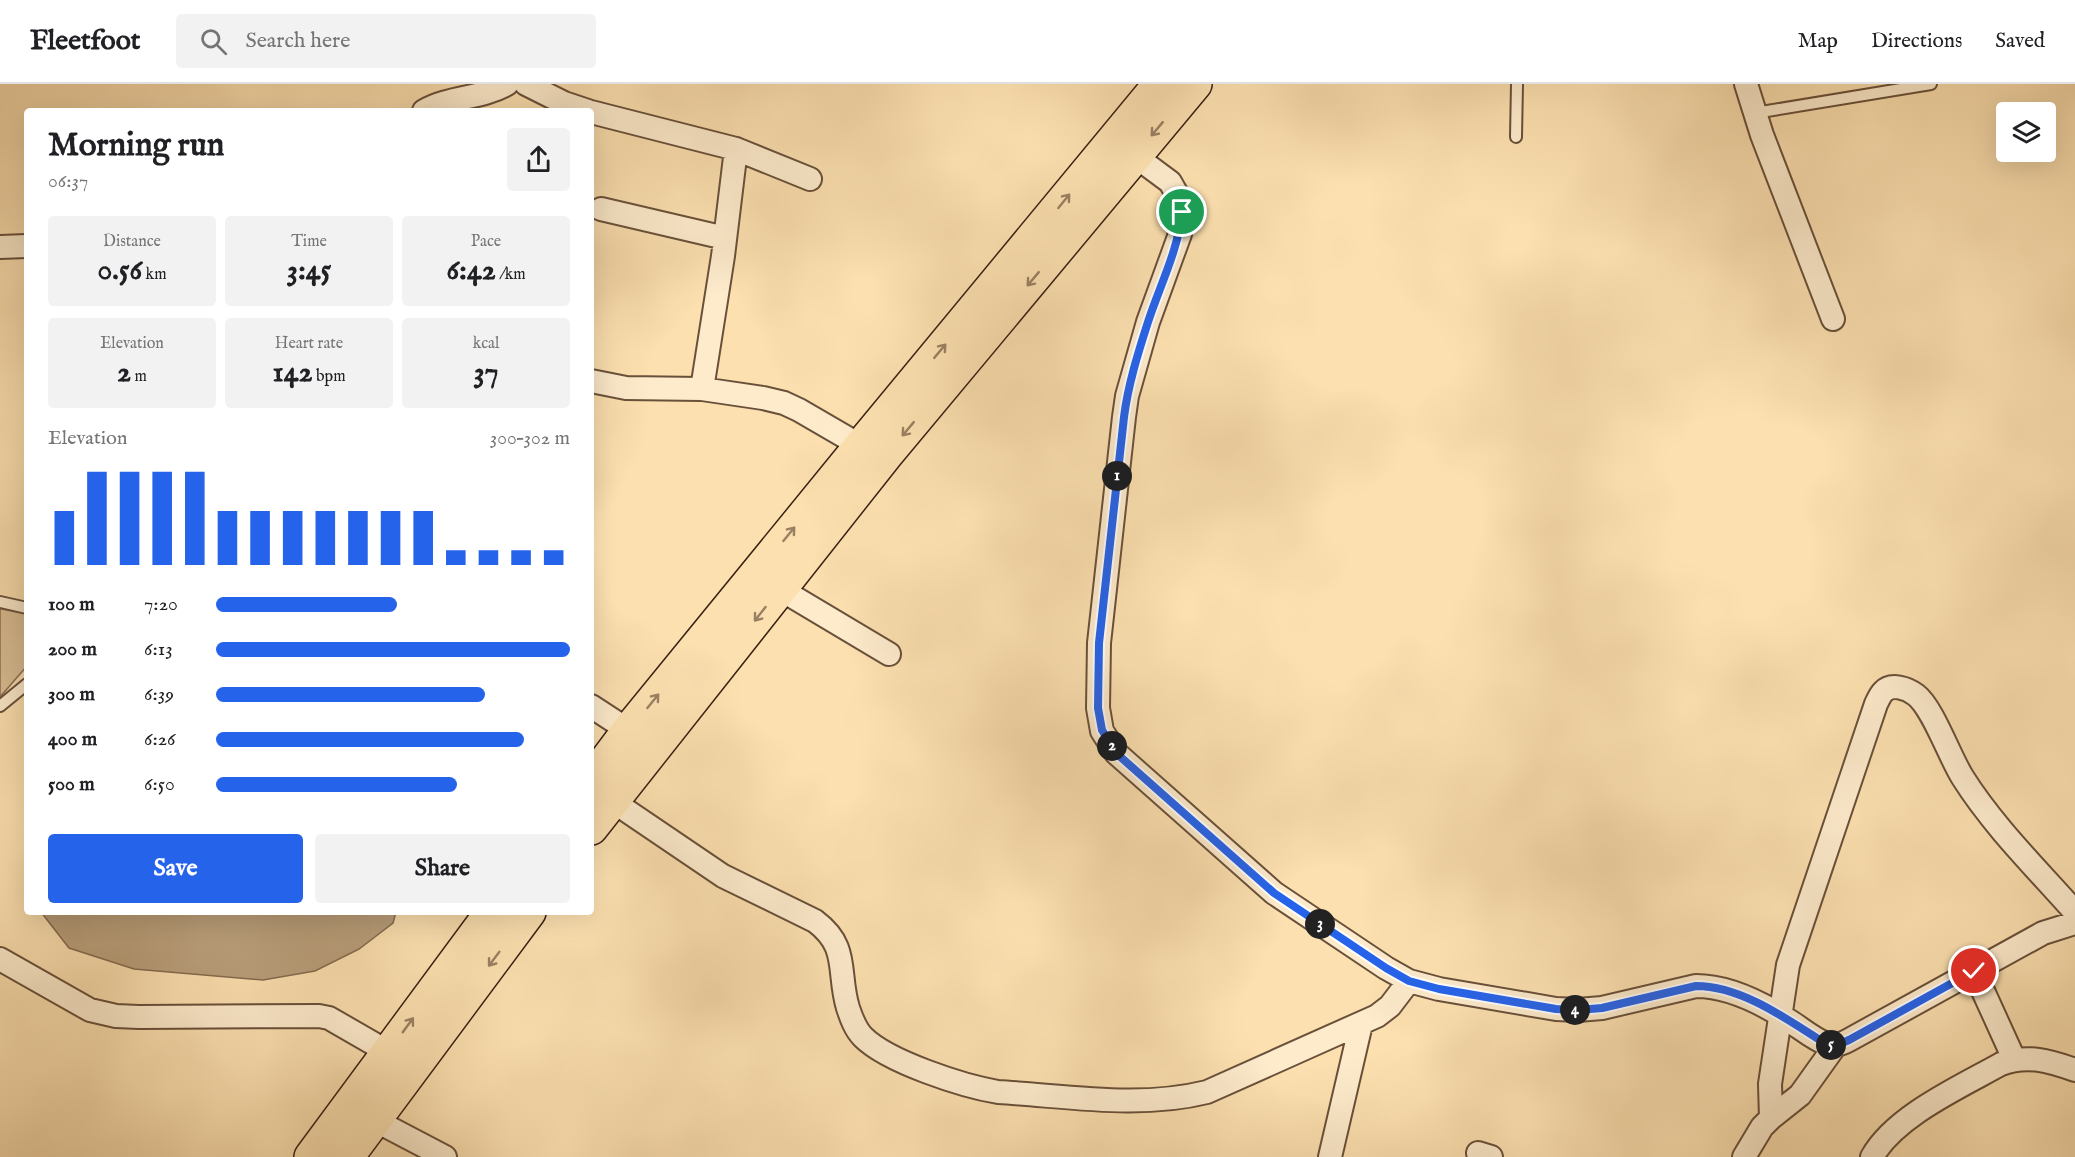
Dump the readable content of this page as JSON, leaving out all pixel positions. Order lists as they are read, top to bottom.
{
  "page": {
    "header": "Fleetfoot",
    "search": "Search here",
    "nav": ["Map", "Directions", "Saved"],
    "heading": ["Morning run", "06:37"],
    "stats": [
      ["Distance", "0.56 km"],
      ["Time", "3:45"],
      ["Pace", "6:42 /km"],
      ["Elevation", "2 m"],
      ["Heart rate", "142 bpm"],
      ["kcal", "37"]
    ],
    "chart": ["Elevation", "300–302 m"],
    "pins": [
      "1",
      "2",
      "3",
      "4",
      "5"
    ],
    "list": [
      {
        "name": "100 m",
        "note": "7:20"
      },
      {
        "name": "200 m",
        "note": "6:13"
      },
      {
        "name": "300 m",
        "note": "6:39"
      },
      {
        "name": "400 m",
        "note": "6:26"
      },
      {
        "name": "500 m",
        "note": "6:50"
      }
    ],
    "buttons": ["Save", "Share"]
  }
}
